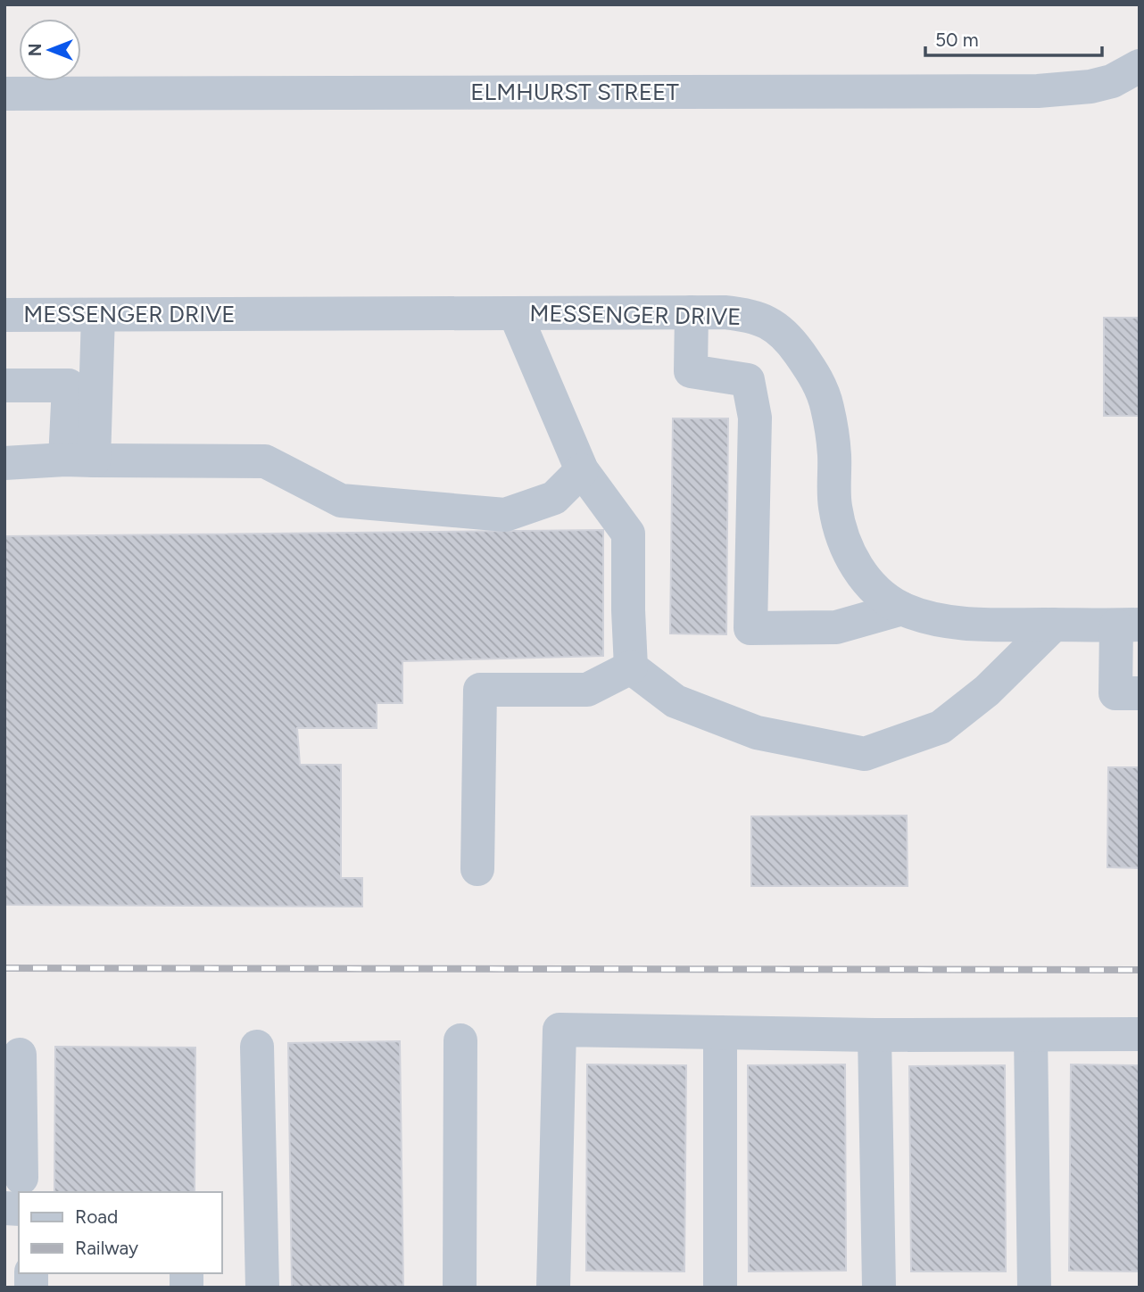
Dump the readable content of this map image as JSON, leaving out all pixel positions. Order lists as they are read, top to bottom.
{
  "streets": {
    "street": ["ELMHURST STREET", "MESSENGER DRIVE"]
  },
  "legend": ["Road", "Railway"],
  "scale_bar": "50 m",
  "north": "left"
}
